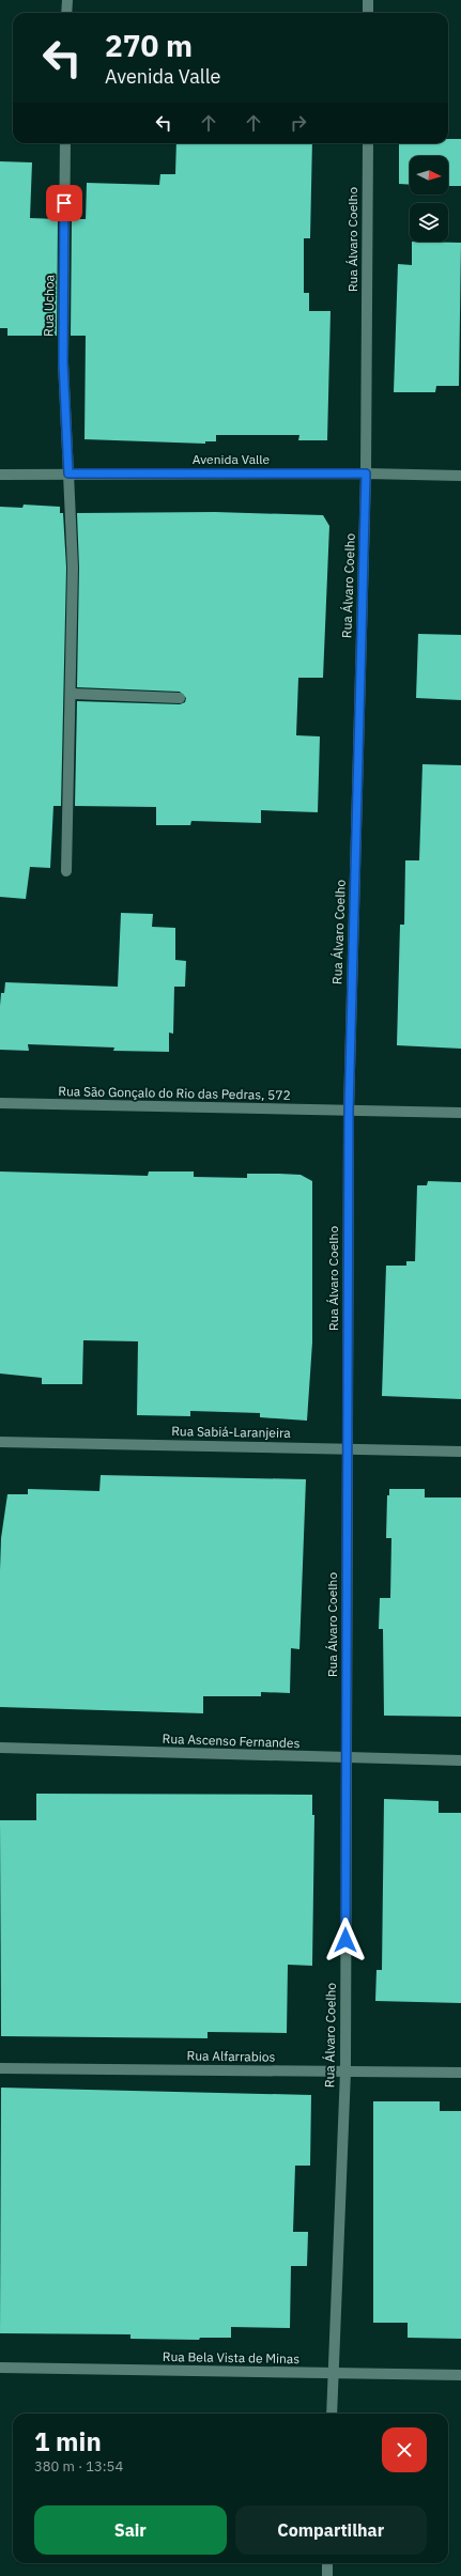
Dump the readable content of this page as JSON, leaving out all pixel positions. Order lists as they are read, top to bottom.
{
  "streets": {
    "street": [
      "Rua Álvaro Coelho",
      "Rua Uchoa",
      "Avenida Valle",
      "Rua São Gonçalo do Rio das Pedras, 572",
      "Rua Sabiá-Laranjeira",
      "Rua Ascenso Fernandes",
      "Rua Alfarrabios",
      "Rua Bela Vista de Minas"
    ]
  },
  "crossings": [
    ["Rua Álvaro Coelho", "Avenida Valle"],
    ["Rua Álvaro Coelho", "Rua São Gonçalo do Rio das Pedras, 572"],
    ["Rua Álvaro Coelho", "Rua Sabiá-Laranjeira"],
    ["Rua Álvaro Coelho", "Rua Ascenso Fernandes"],
    ["Rua Álvaro Coelho", "Rua Alfarrabios"],
    ["Rua Álvaro Coelho", "Rua Bela Vista de Minas"],
    ["Rua Uchoa", "Avenida Valle"]
  ],
  "north": "right",
  "page": {
    "turn": ["270 m", "Avenida Valle"],
    "heading": ["1 min", "380 m · 13:54"],
    "buttons": ["Sair", "Compartilhar"]
  }
}
